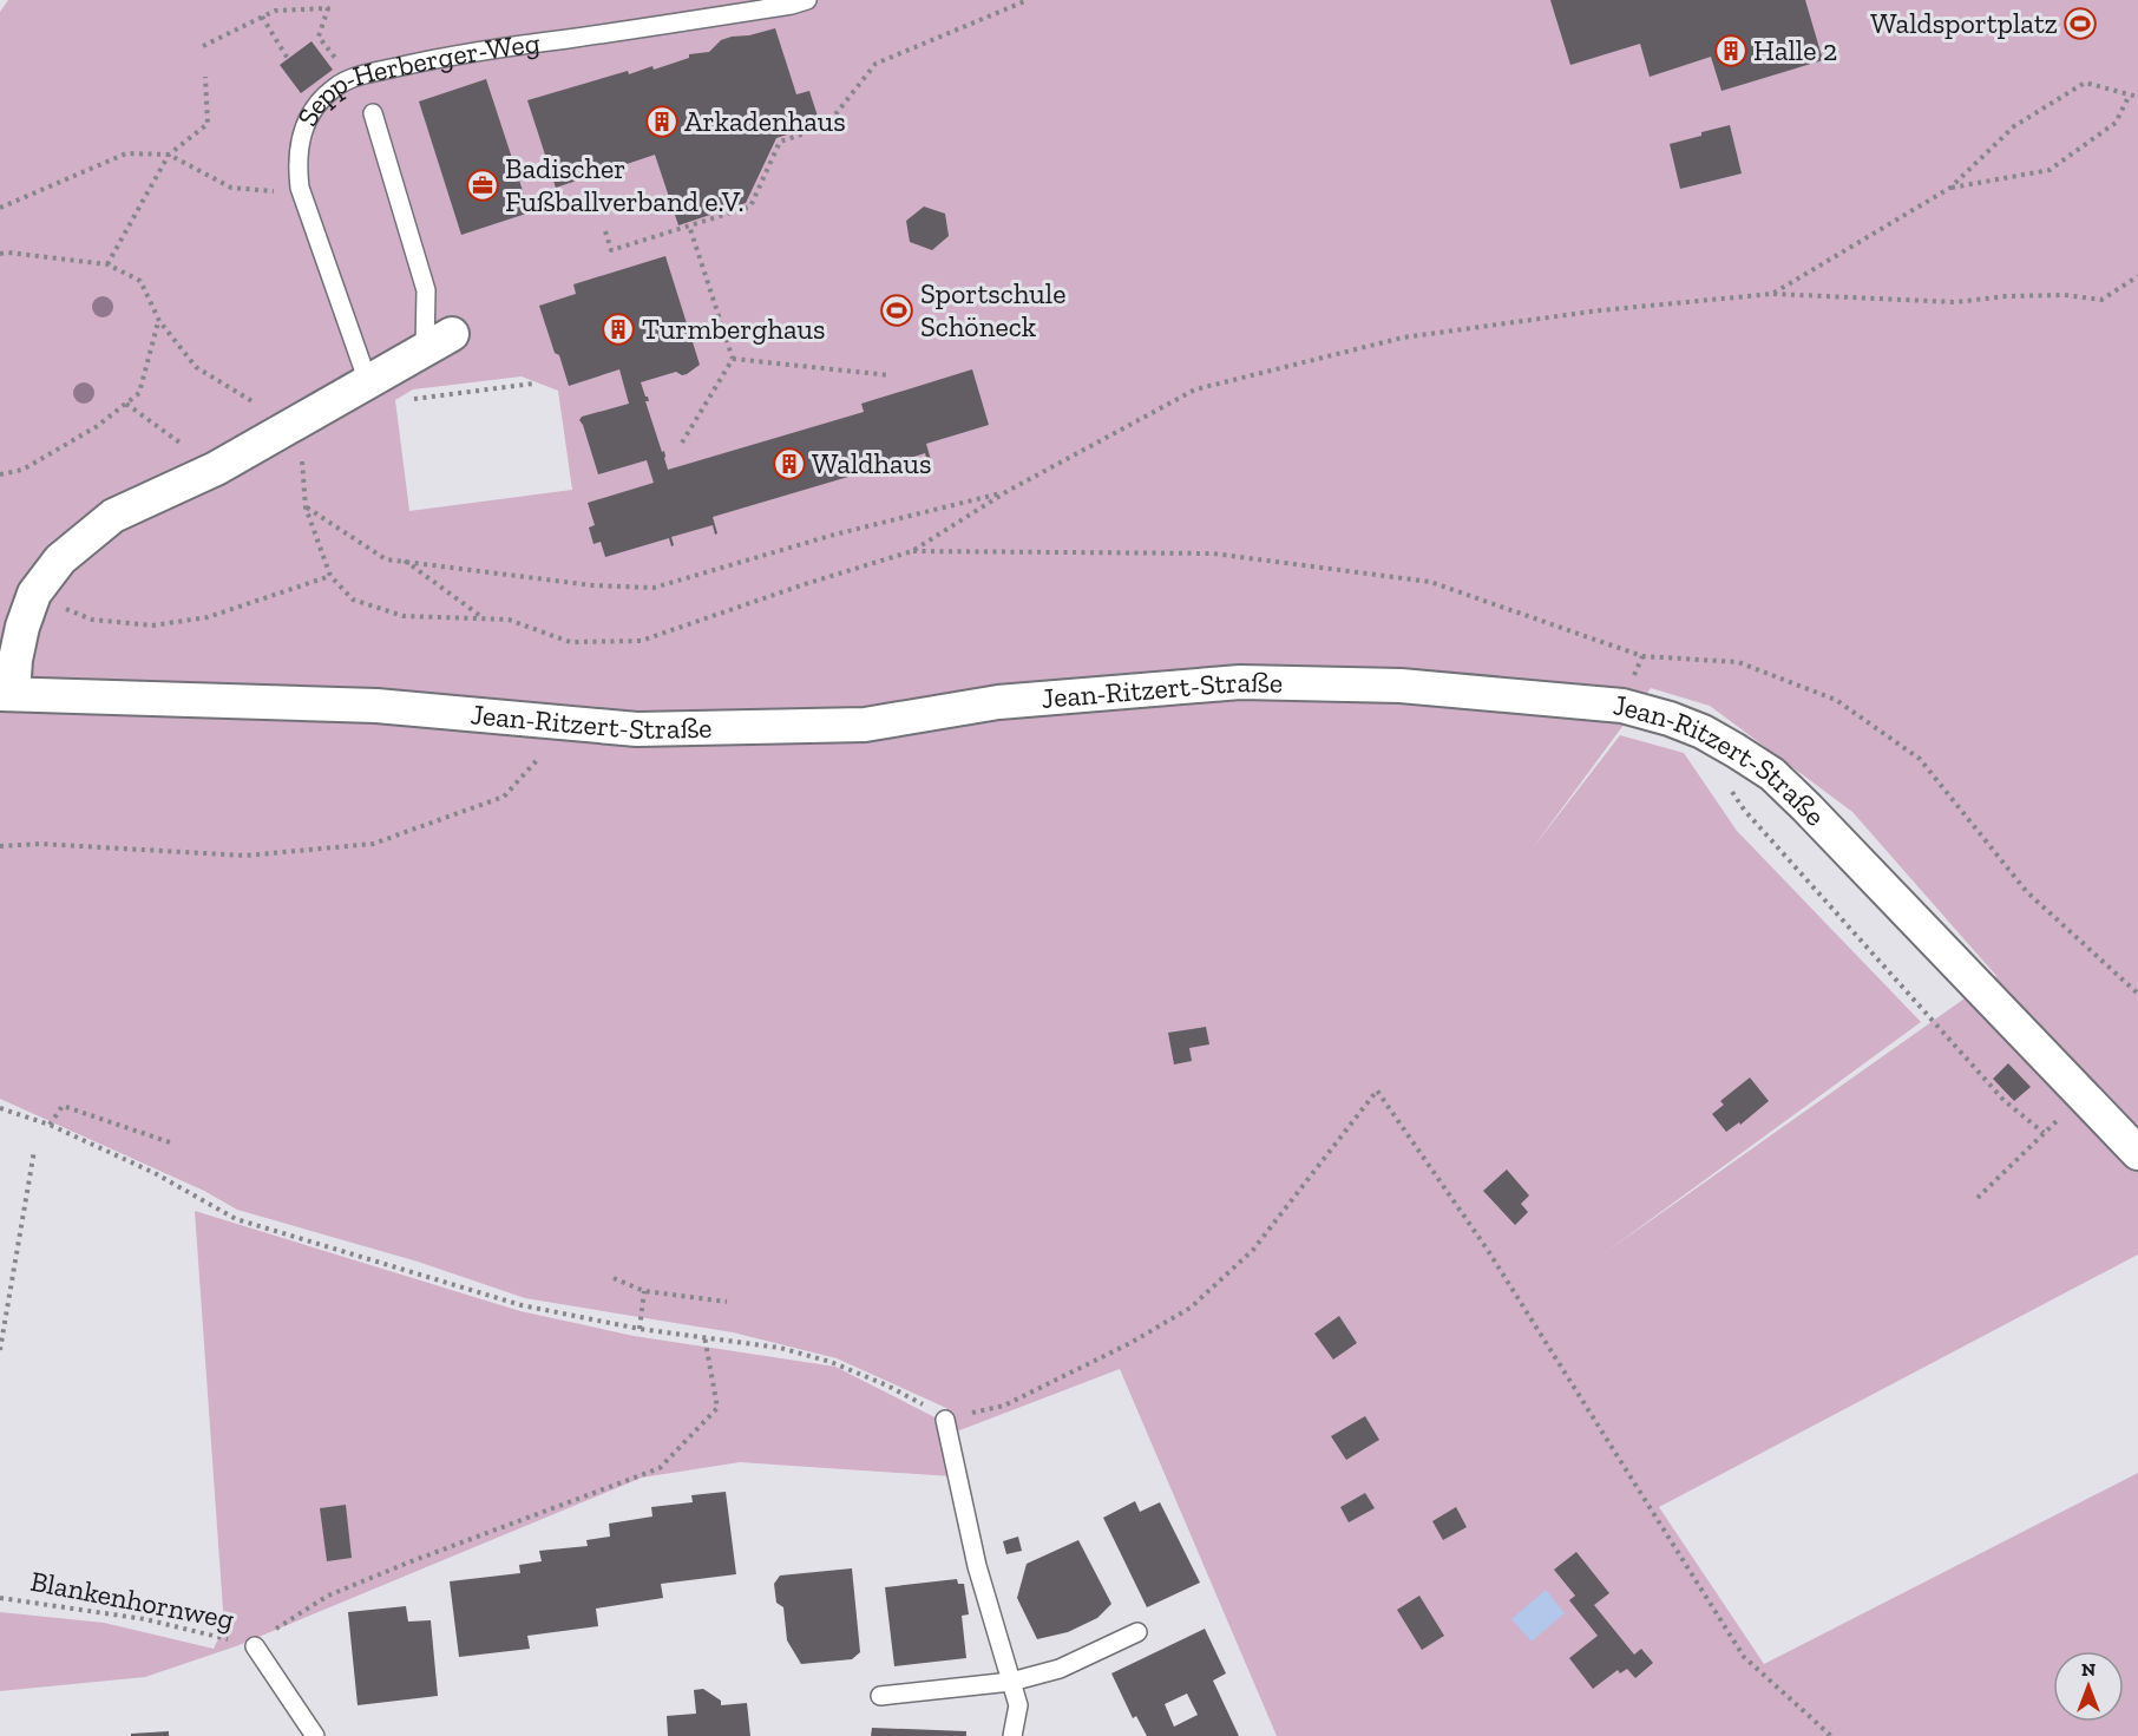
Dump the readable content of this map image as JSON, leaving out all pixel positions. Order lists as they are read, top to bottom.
{
  "streets": {
    "street": ["Jean-Ritzert-Straße"],
    "lane": ["Sepp-Herberger-Weg"],
    "path": ["Blankenhornweg"]
  },
  "places": {
    "sports": ["Waldsportplatz", "Sportschule Schöneck"],
    "building": [
      "Halle 2",
      "Arkadenhaus",
      "Turmberghaus",
      "Waldhaus"
    ],
    "office": ["Badischer Fußballverband e.V."]
  },
  "north": "top"
}
